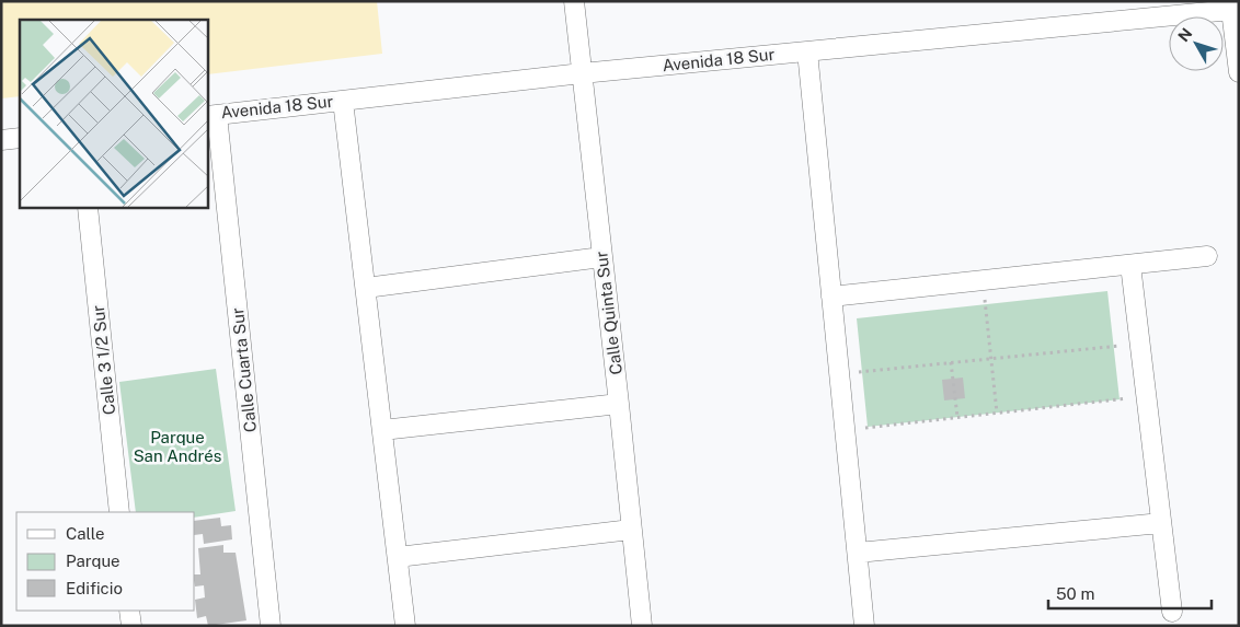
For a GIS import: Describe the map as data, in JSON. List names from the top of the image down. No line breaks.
{"streets":{"street":["Avenida 18 Sur","Calle Quinta Sur","Calle 3 1/2 Sur","Calle Cuarta Sur"]},"crossings":[["Avenida 18 Sur","Calle Quinta Sur"],["Avenida 18 Sur","Calle Cuarta Sur"]],"parks":["Parque San Andrés"],"legend":["Calle","Parque","Edificio"],"scale_bar":"50 m","north":"top left"}
